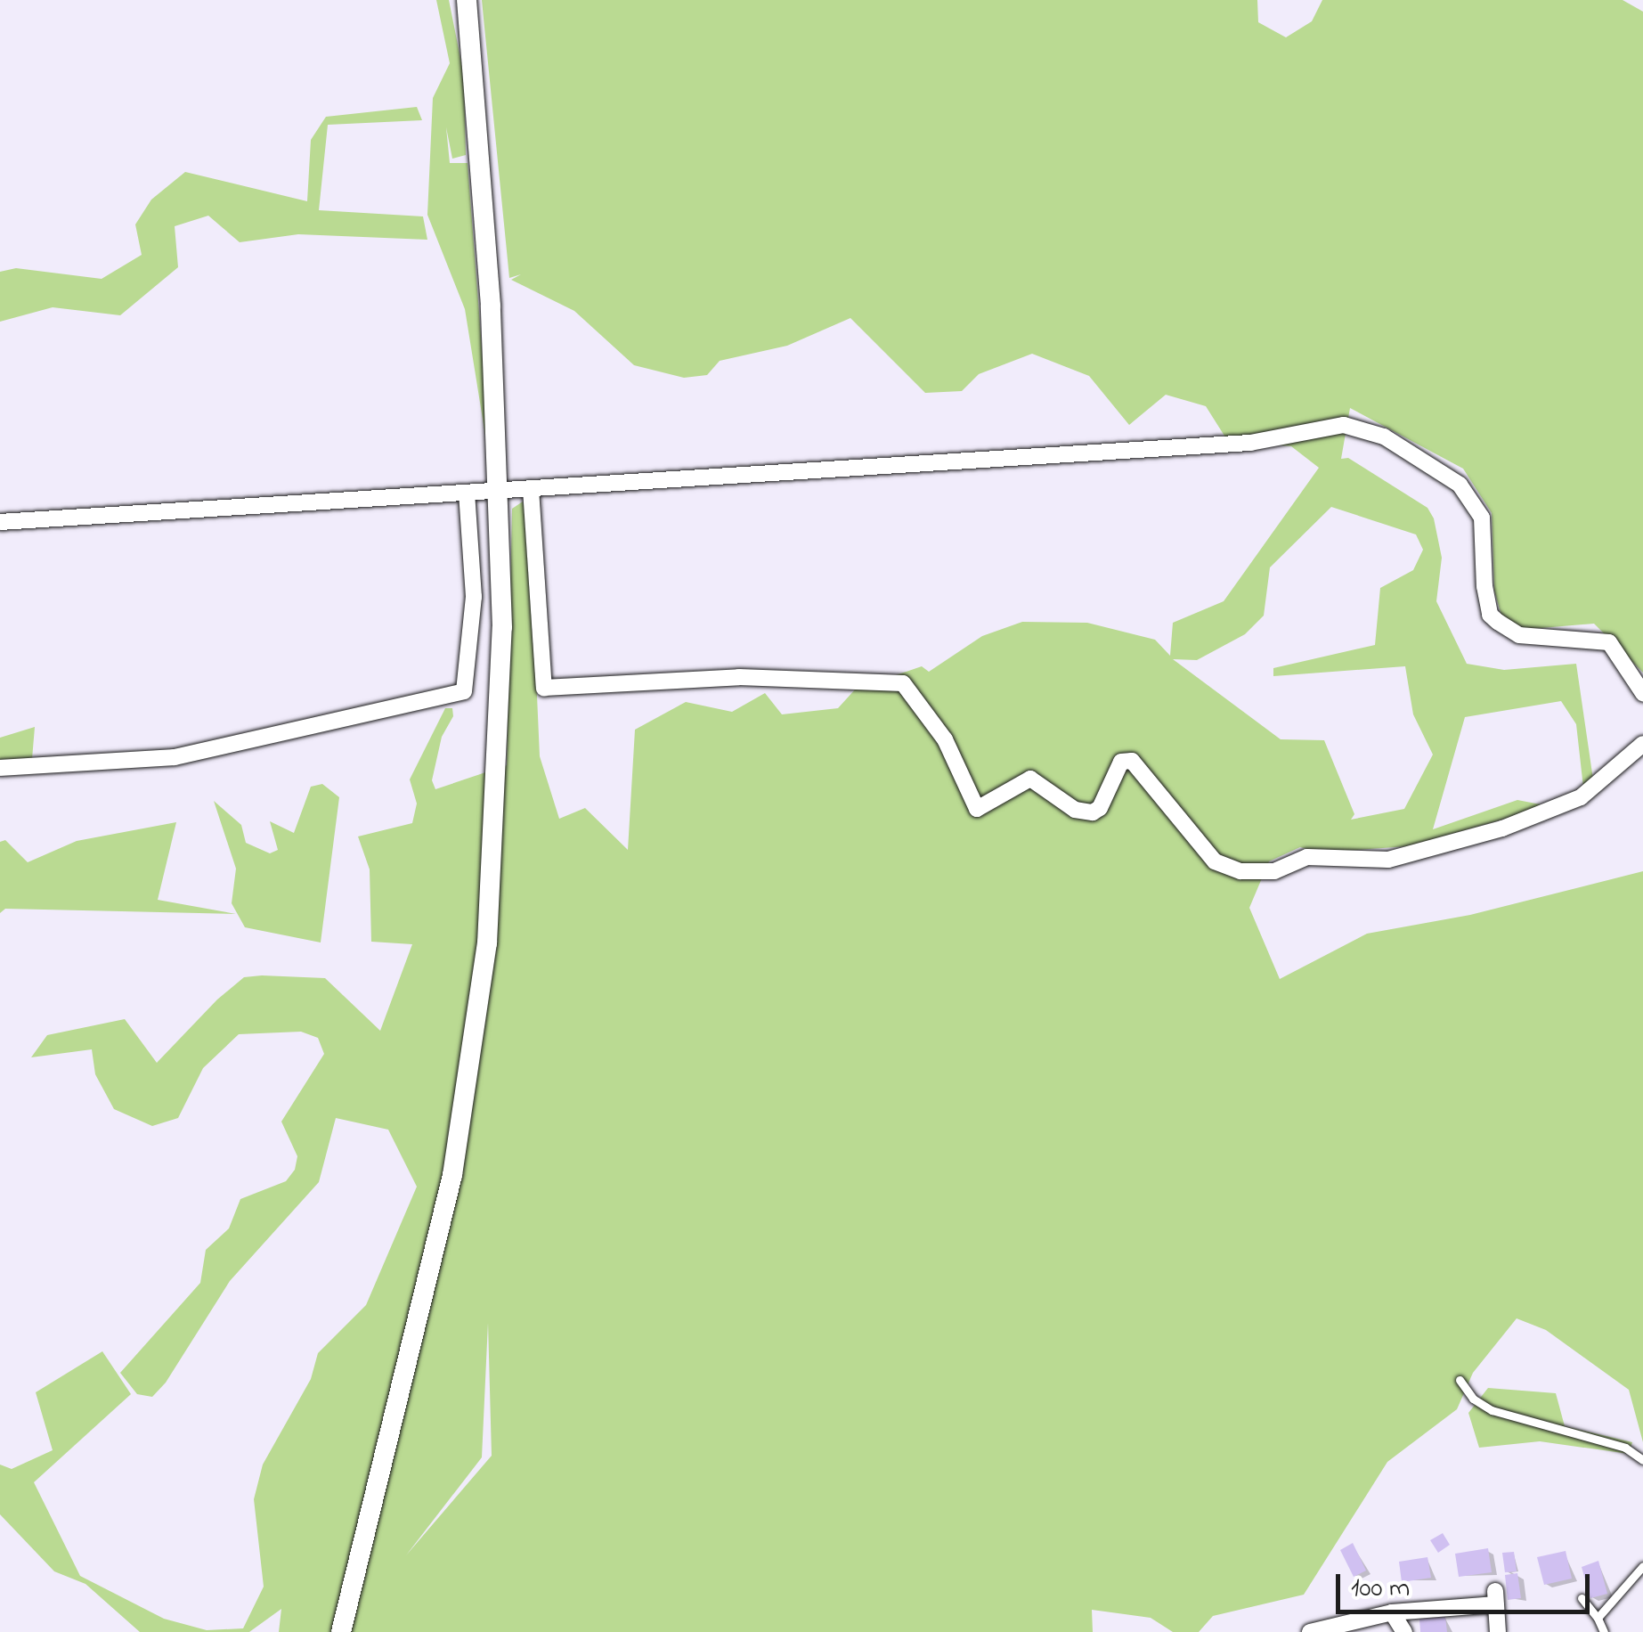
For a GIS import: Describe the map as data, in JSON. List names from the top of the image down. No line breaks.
{"scale_bar":"100 m"}
